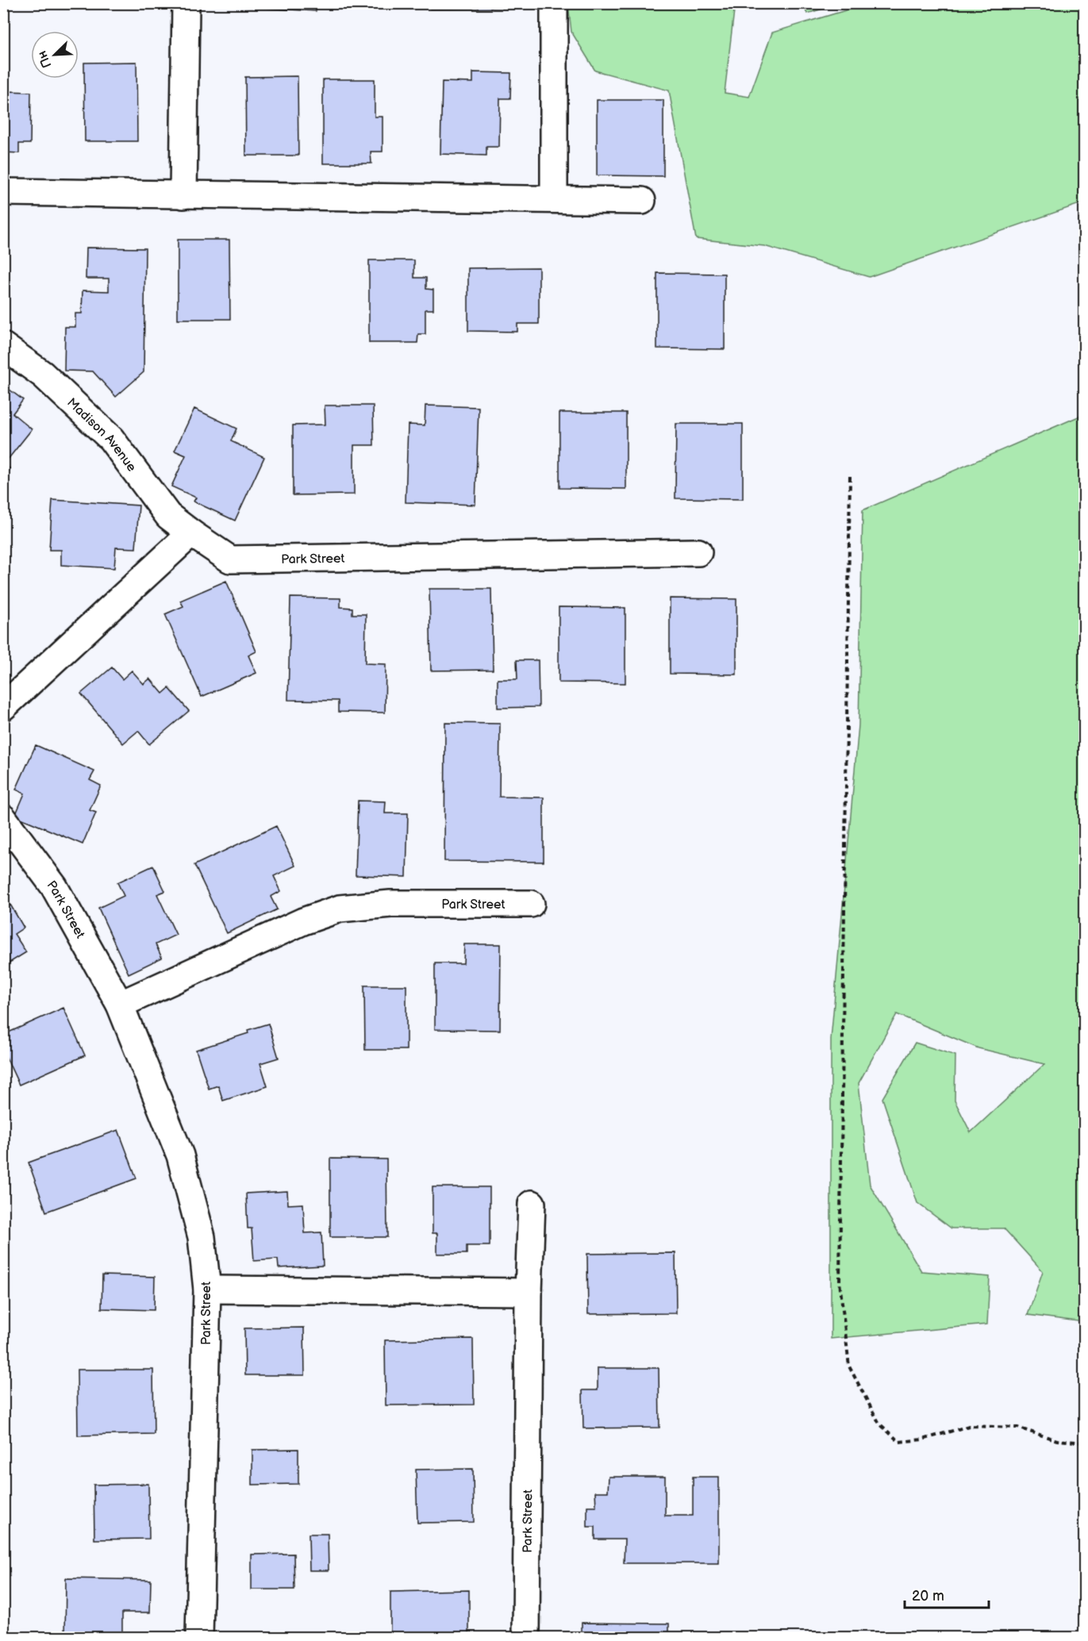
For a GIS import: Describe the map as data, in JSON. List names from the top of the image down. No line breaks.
{"streets":{"street":["Madison Avenue","Park Street"]},"crossings":[["Madison Avenue","Park Street"]],"scale_bar":"20 m","north":"bottom left"}
